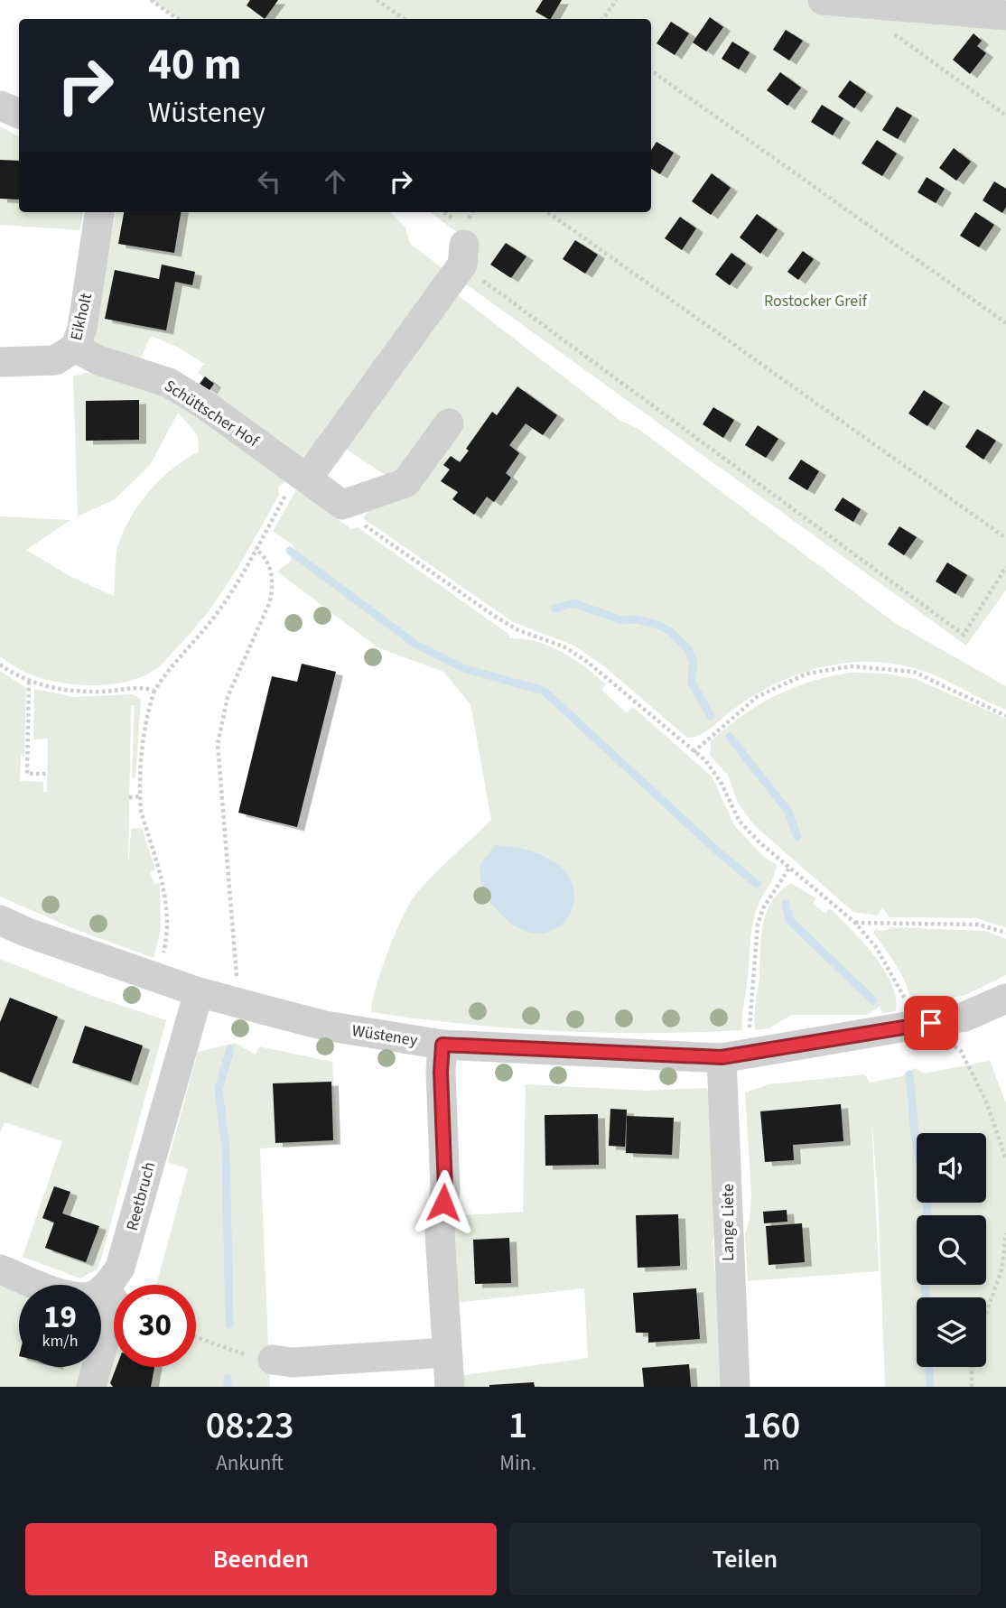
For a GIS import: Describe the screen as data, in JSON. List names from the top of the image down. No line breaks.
{"streets":{"street":["Eikholt","Schüttscher Hof","Wüsteney","Reetbruch","Lange Liete"]},"crossings":[["Eikholt","Schüttscher Hof"],["Wüsteney","Reetbruch"],["Wüsteney","Lange Liete"]],"parks":["Rostocker Greif"],"page":{"turn":["40 m","Wüsteney"],"speed":"19 km/h","limit":"30","eta":["08:23","Ankunft","1","Min.","160","m"],"buttons":["Beenden","Teilen"]}}
